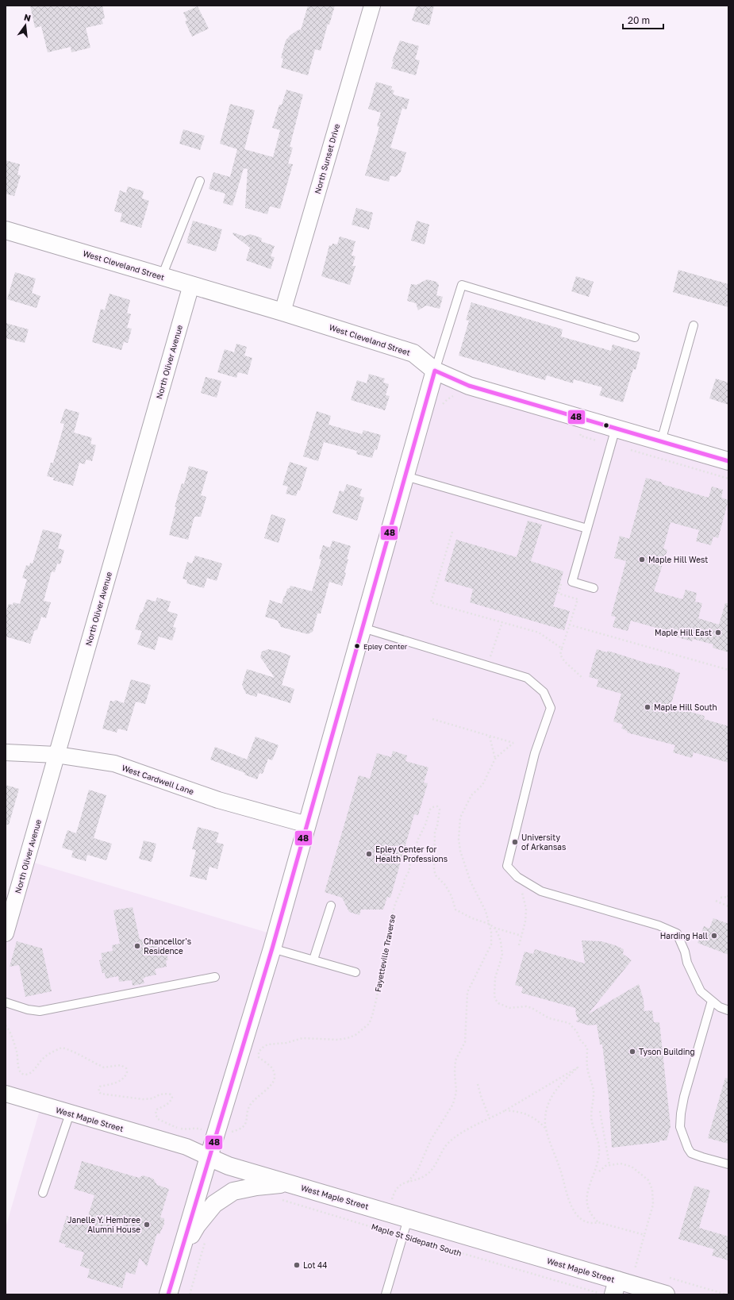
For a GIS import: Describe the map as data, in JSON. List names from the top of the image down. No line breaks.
{"streets":{"street":["North Sunset Drive","West Cleveland Street","North Oliver Avenue","West Cardwell Lane","West Maple Street"],"path":["Fayetteville Traverse","Maple St Sidepath South"]},"crossings":[["North Sunset Drive","West Cleveland Street"],["West Cleveland Street","North Oliver Avenue"],["North Oliver Avenue","West Cardwell Lane"]],"places":["Maple Hill West","Maple Hill East","Epley Center","Maple Hill South","University of Arkansas","Epley Center for Health Professions","Harding Hall","Chancellor's Residence","Tyson Building","Janelle Y. Hembree Alumni House","Lot 44"],"lines":["transit line 48"],"scale_bar":"20 m","north":"top"}
